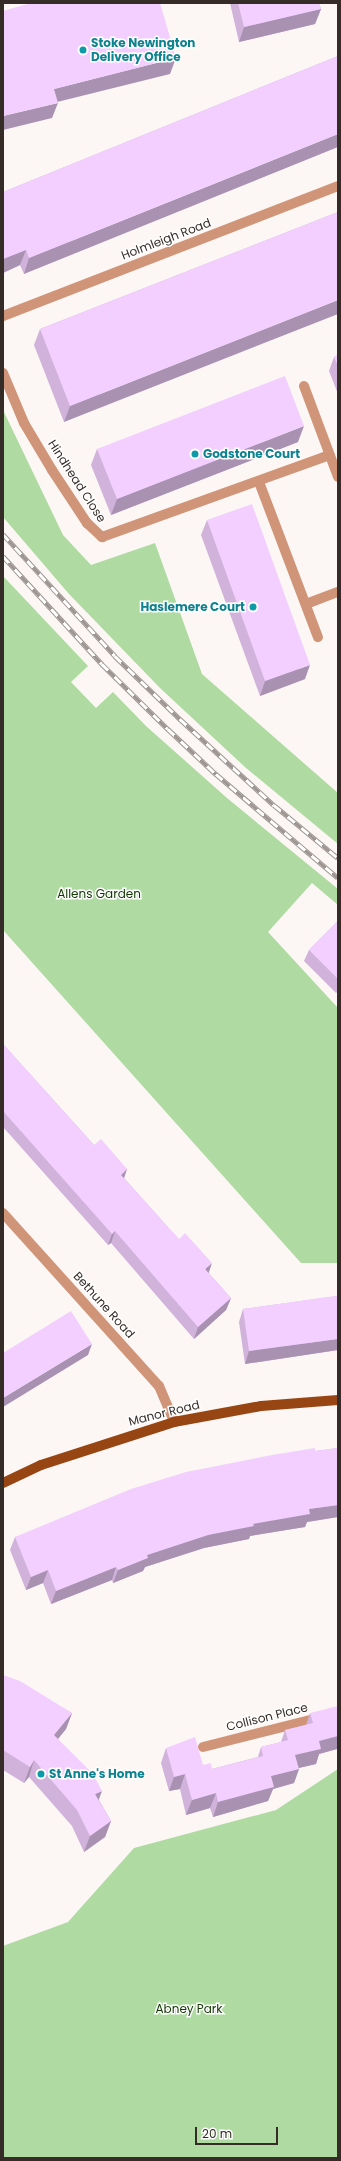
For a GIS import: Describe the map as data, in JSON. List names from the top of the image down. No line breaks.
{"streets":{"main road":["Manor Road"],"street":["Holmleigh Road","Hindhead Close","Bethune Road","Collison Place"]},"crossings":[["Bethune Road","Manor Road"]],"parks":["Allens Garden","Abney Park"],"places":["Stoke Newington Delivery Office","Godstone Court","Haslemere Court","St Anne's Home"],"scale_bar":"20 m"}
